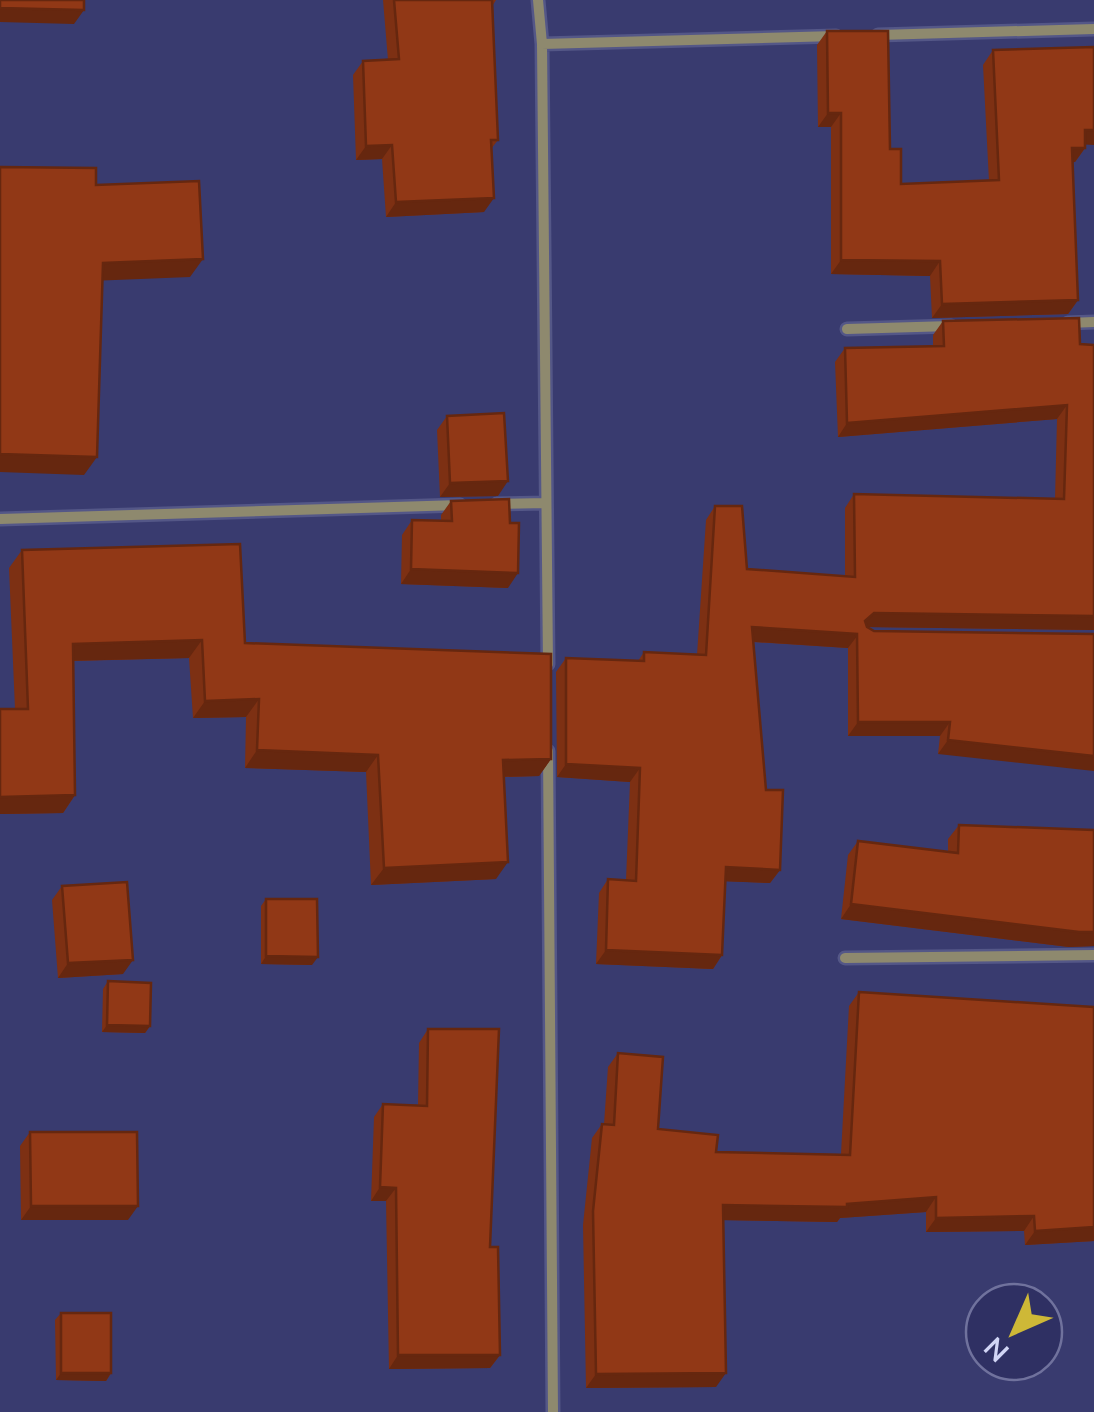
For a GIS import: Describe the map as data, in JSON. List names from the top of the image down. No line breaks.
{"north":"bottom left"}
